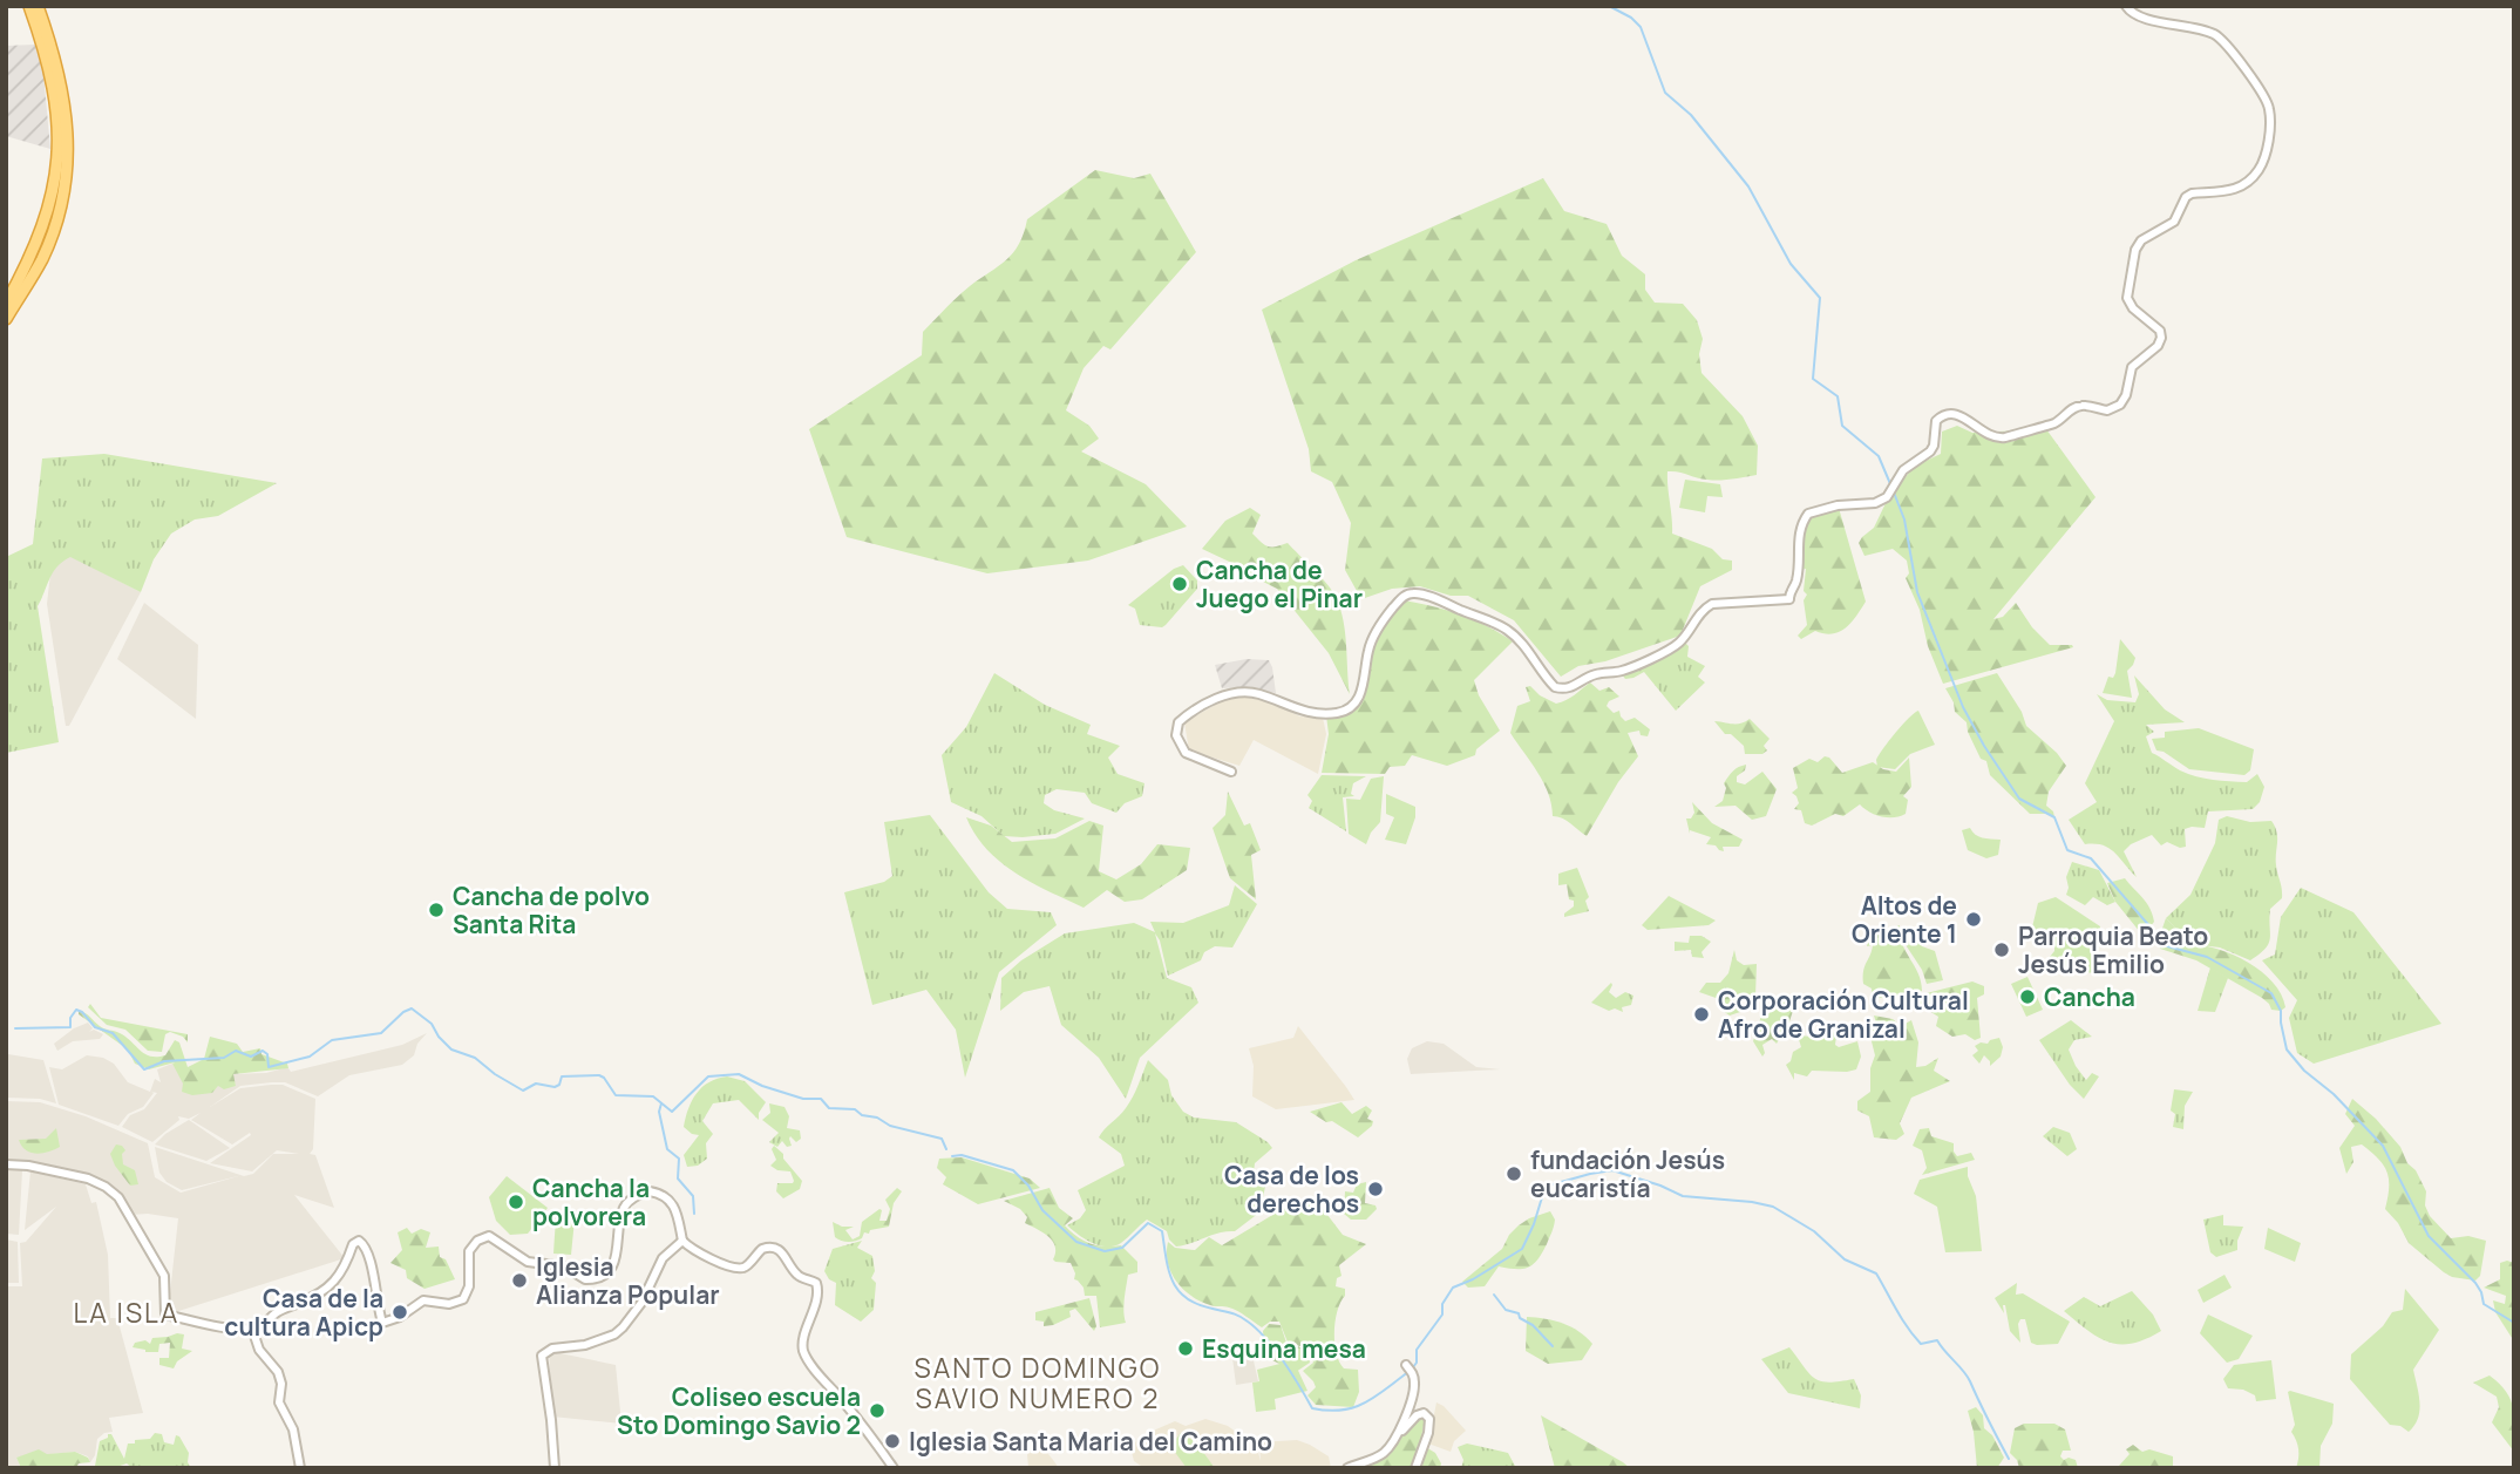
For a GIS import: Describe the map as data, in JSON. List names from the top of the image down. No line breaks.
{"districts":["LA ISLA","SANTO DOMINGO SAVIO NUMERO 2"],"places":["Cancha de Juego el Pinar","Cancha de polvo Santa Rita","Altos de Oriente 1","Parroquia Beato Jesús Emilio","Cancha","Corporación Cultural Afro de Granizal","fundación Jesús eucaristía","Casa de los derechos","Cancha la polvorera","Iglesia Alianza Popular","Casa de la cultura Apicp","Esquina mesa","Coliseo escuela Sto Domingo Savio 2","Iglesia Santa Maria del Camino"]}
